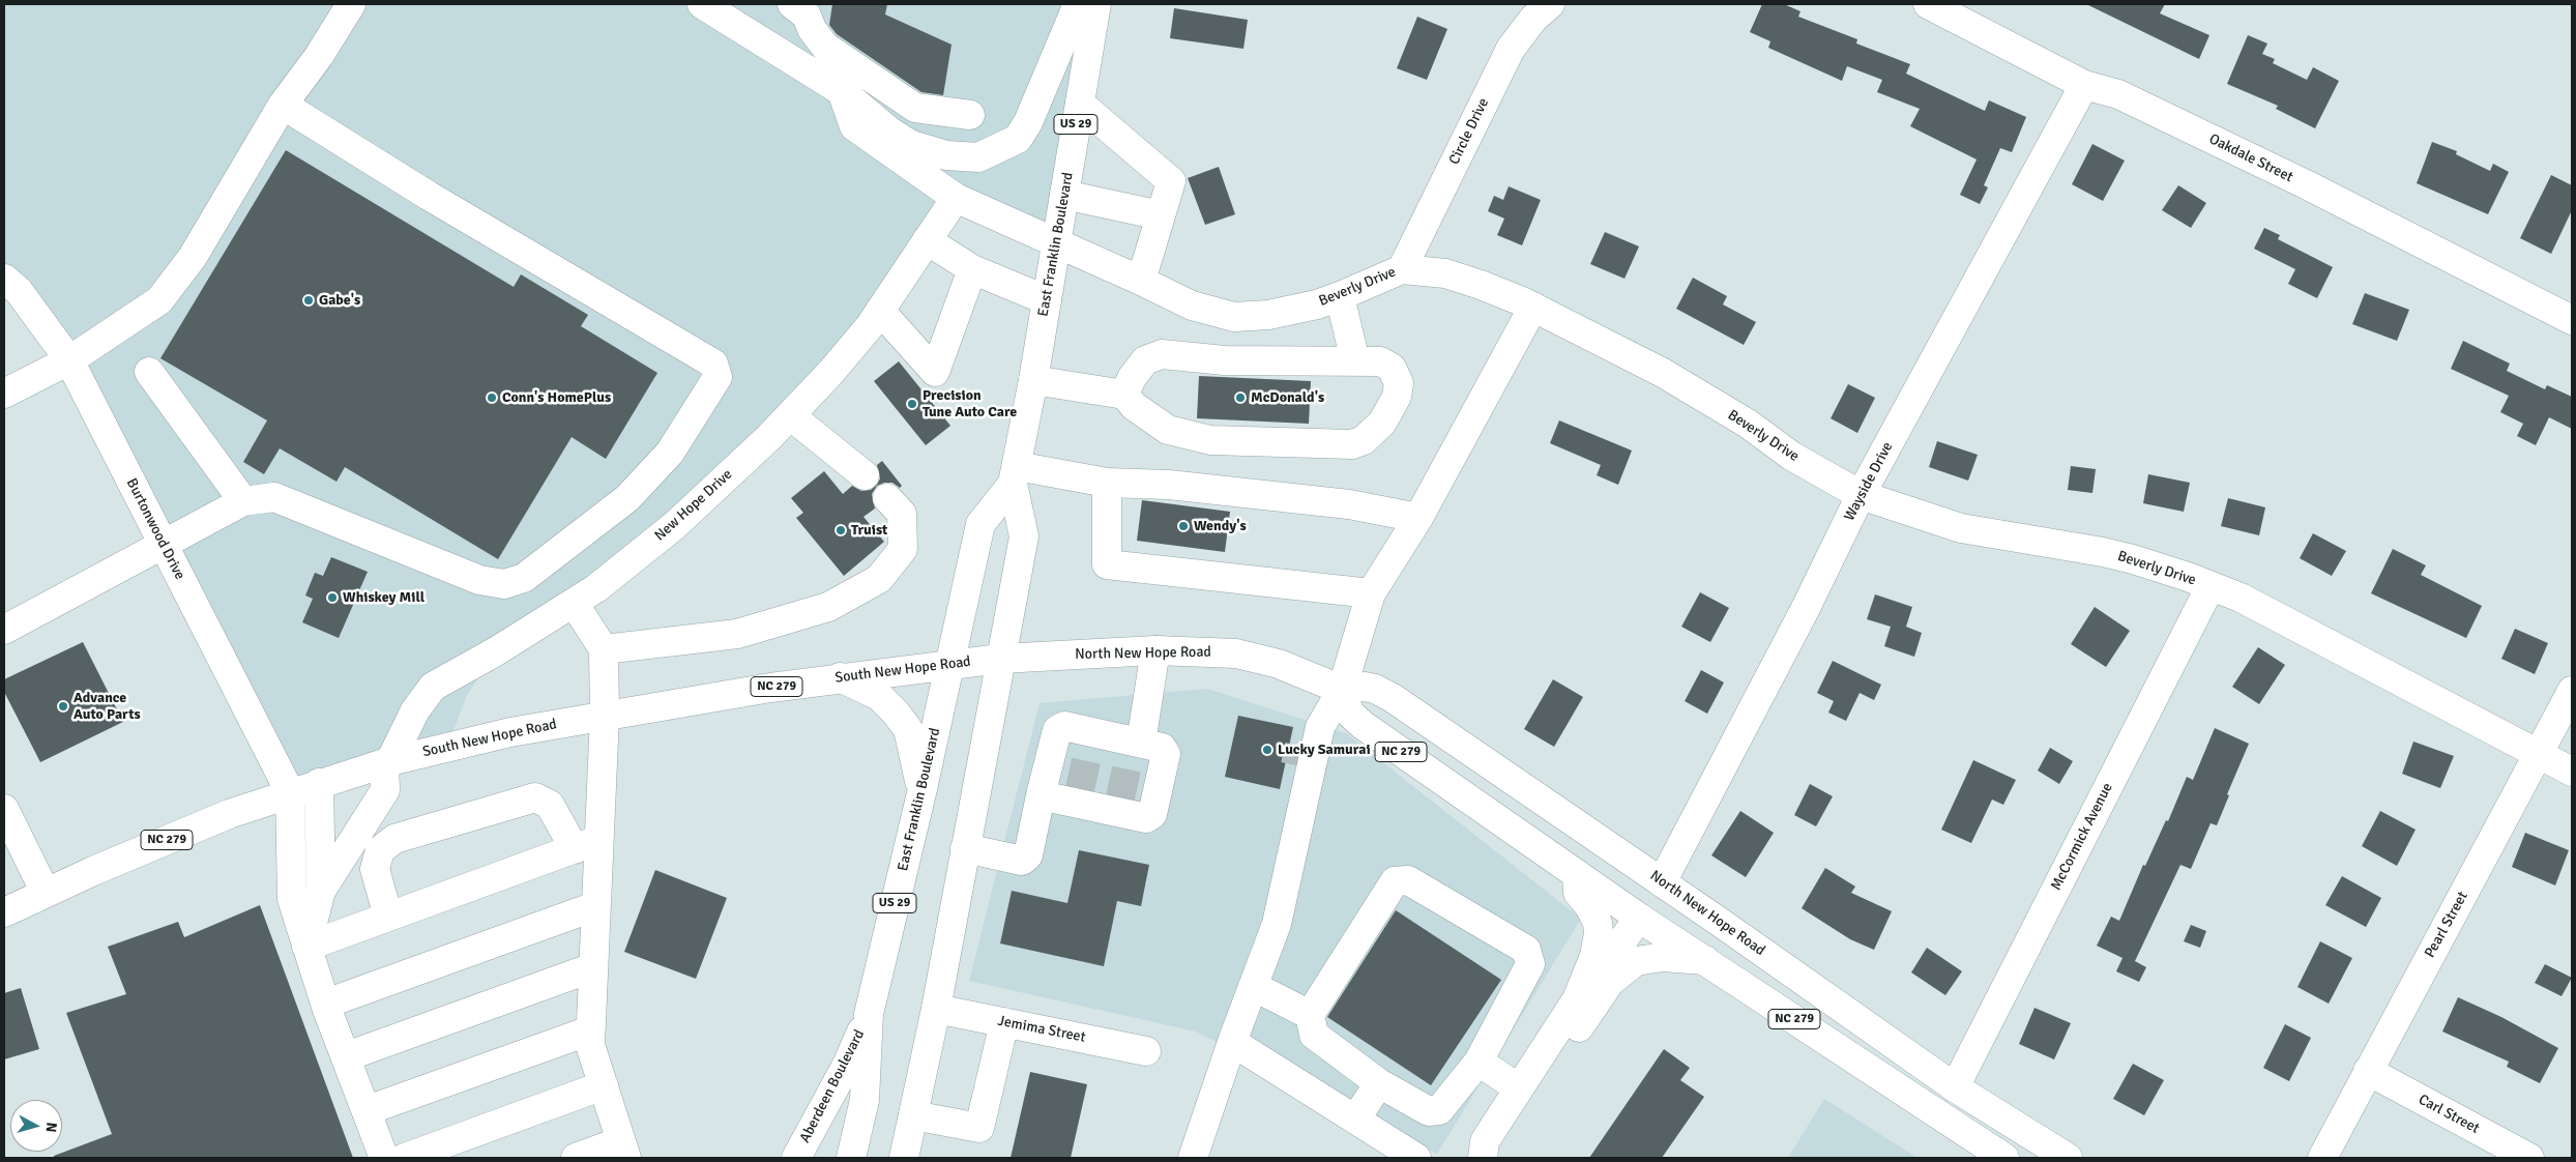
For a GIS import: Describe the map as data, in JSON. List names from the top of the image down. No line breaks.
{"streets":{"street":["US 29","Circle Drive","Oakdale Street","East Franklin Boulevard","Beverly Drive","Wayside Drive","New Hope Drive","Burtonwood Drive","North New Hope Road","South New Hope Road","NC 279","McCormick Avenue","Pearl Street","Jemima Street","Aberdeen Boulevard","Carl Street"]},"crossings":[["Circle Drive","Beverly Drive"],["Oakdale Street","Wayside Drive"],["East Franklin Boulevard","Beverly Drive"],["East Franklin Boulevard","North New Hope Road"],["East Franklin Boulevard","South New Hope Road"],["East Franklin Boulevard","Jemima Street"],["East Franklin Boulevard","Aberdeen Boulevard"],["Beverly Drive","Wayside Drive"],["Beverly Drive","New Hope Drive"],["Beverly Drive","McCormick Avenue"],["Beverly Drive","Pearl Street"],["Wayside Drive","North New Hope Road"],["New Hope Drive","South New Hope Road"],["Burtonwood Drive","South New Hope Road"],["North New Hope Road","South New Hope Road"],["North New Hope Road","NC 279"],["North New Hope Road","McCormick Avenue"],["Pearl Street","Carl Street"]],"places":["Gabe's","Conn's HomePlus","McDonald's","Precision Tune Auto Care","Wendy's","Truist","Whiskey Mill","Advance Auto Parts","Lucky Samurai"],"north":"right"}
